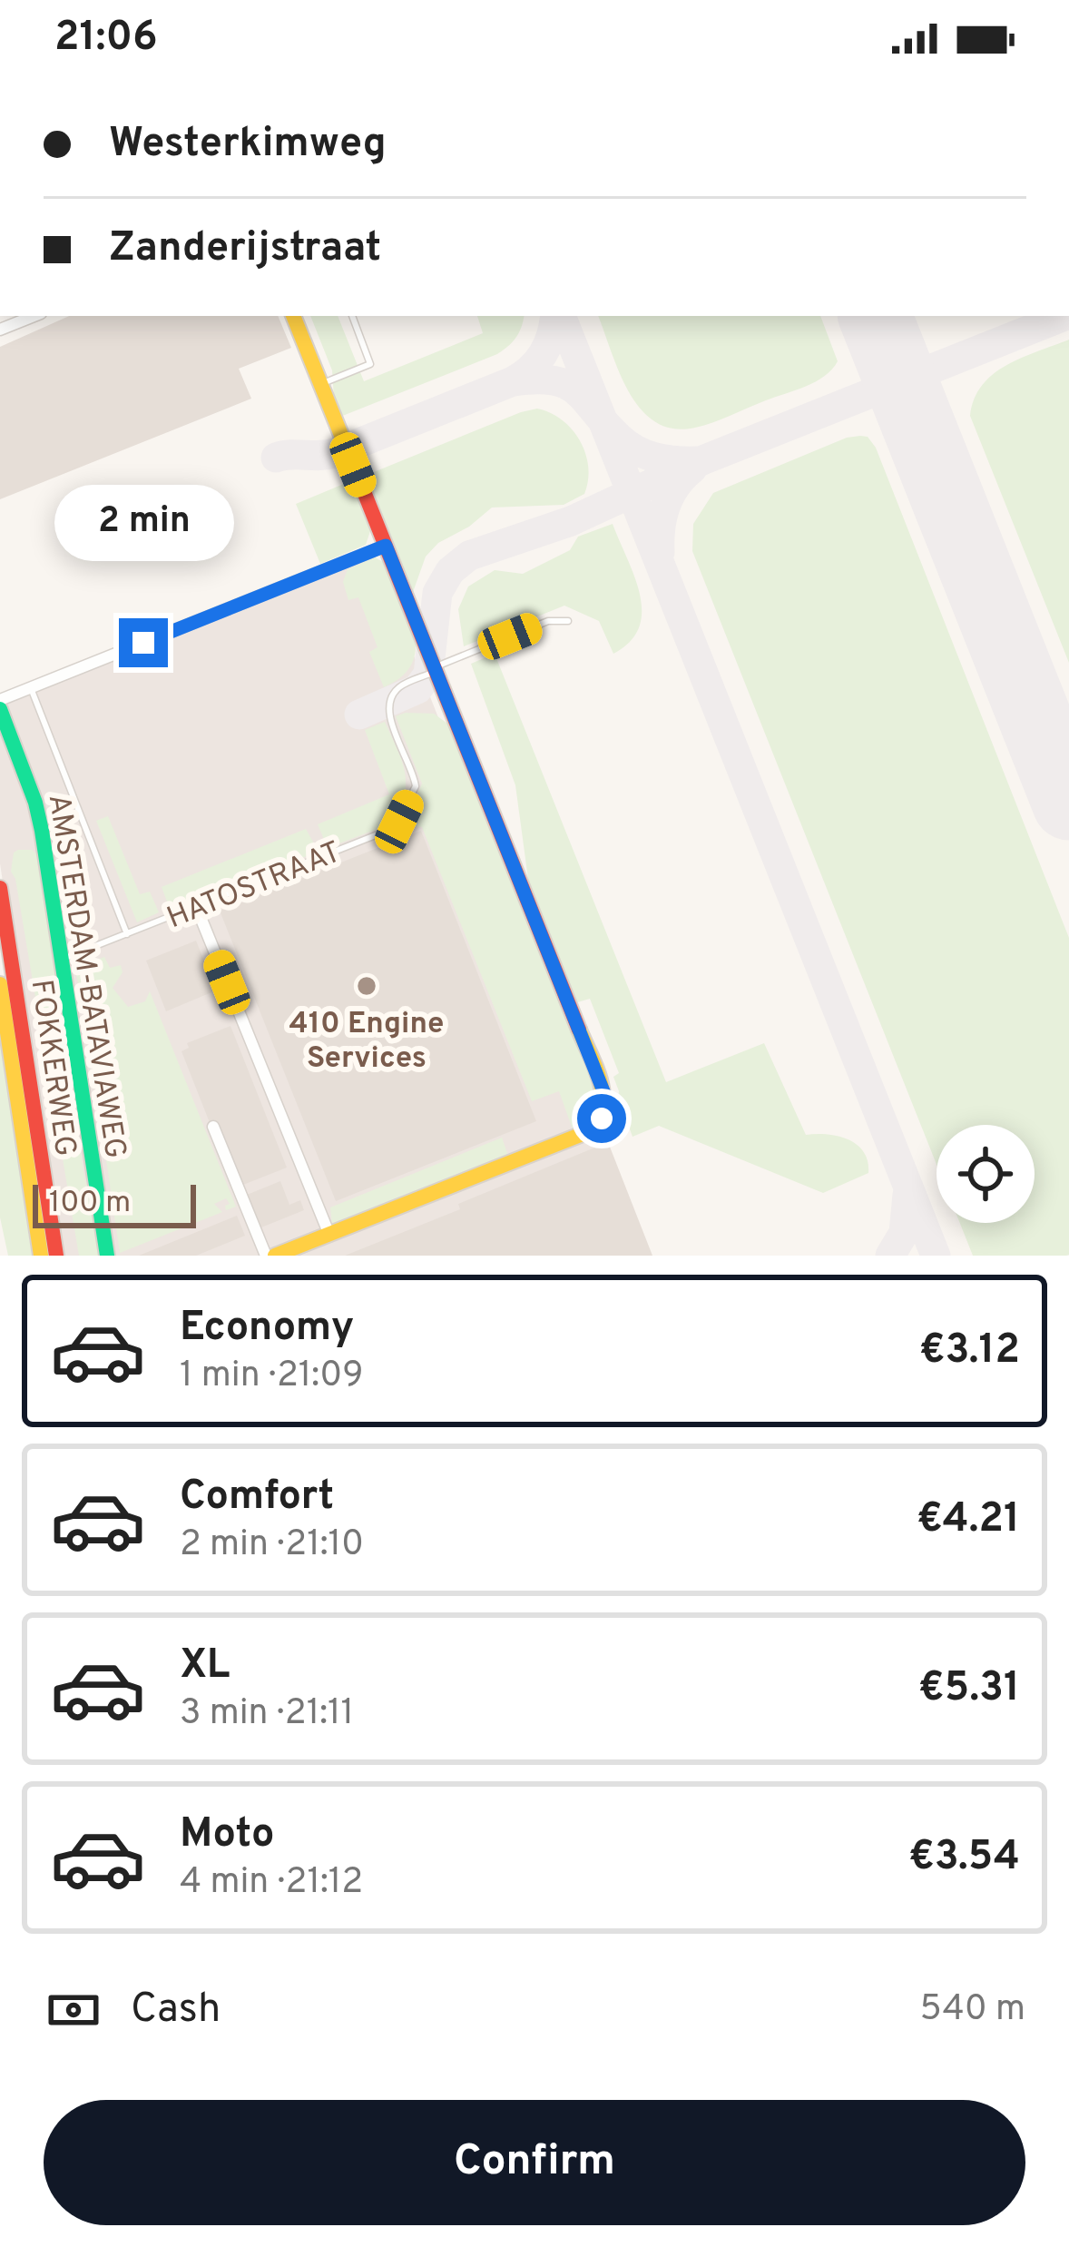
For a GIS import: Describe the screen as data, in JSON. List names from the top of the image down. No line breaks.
{"streets":{"street":["AMSTERDAM-BATAVIAWEG","FOKKERWEG"],"lane":["HATOSTRAAT"]},"crossings":[["HATOSTRAAT","AMSTERDAM-BATAVIAWEG"]],"places":["410 Engine Services"],"scale_bar":"100 m","page":{"status":"21:06","banner":["Westerkimweg","Zanderijstraat"],"bubble":"2 min","scale":"100 m","list":[{"name":"Economy","note":"1 min · 21:09","value":"€3.12"},{"name":"Comfort","note":"2 min · 21:10","value":"€4.21"},{"name":"XL","note":"3 min · 21:11","value":"€5.31"},{"name":"Moto","note":"4 min · 21:12","value":"€3.54"}],"pay":["Cash","540 m"],"buttons":"Confirm"}}
